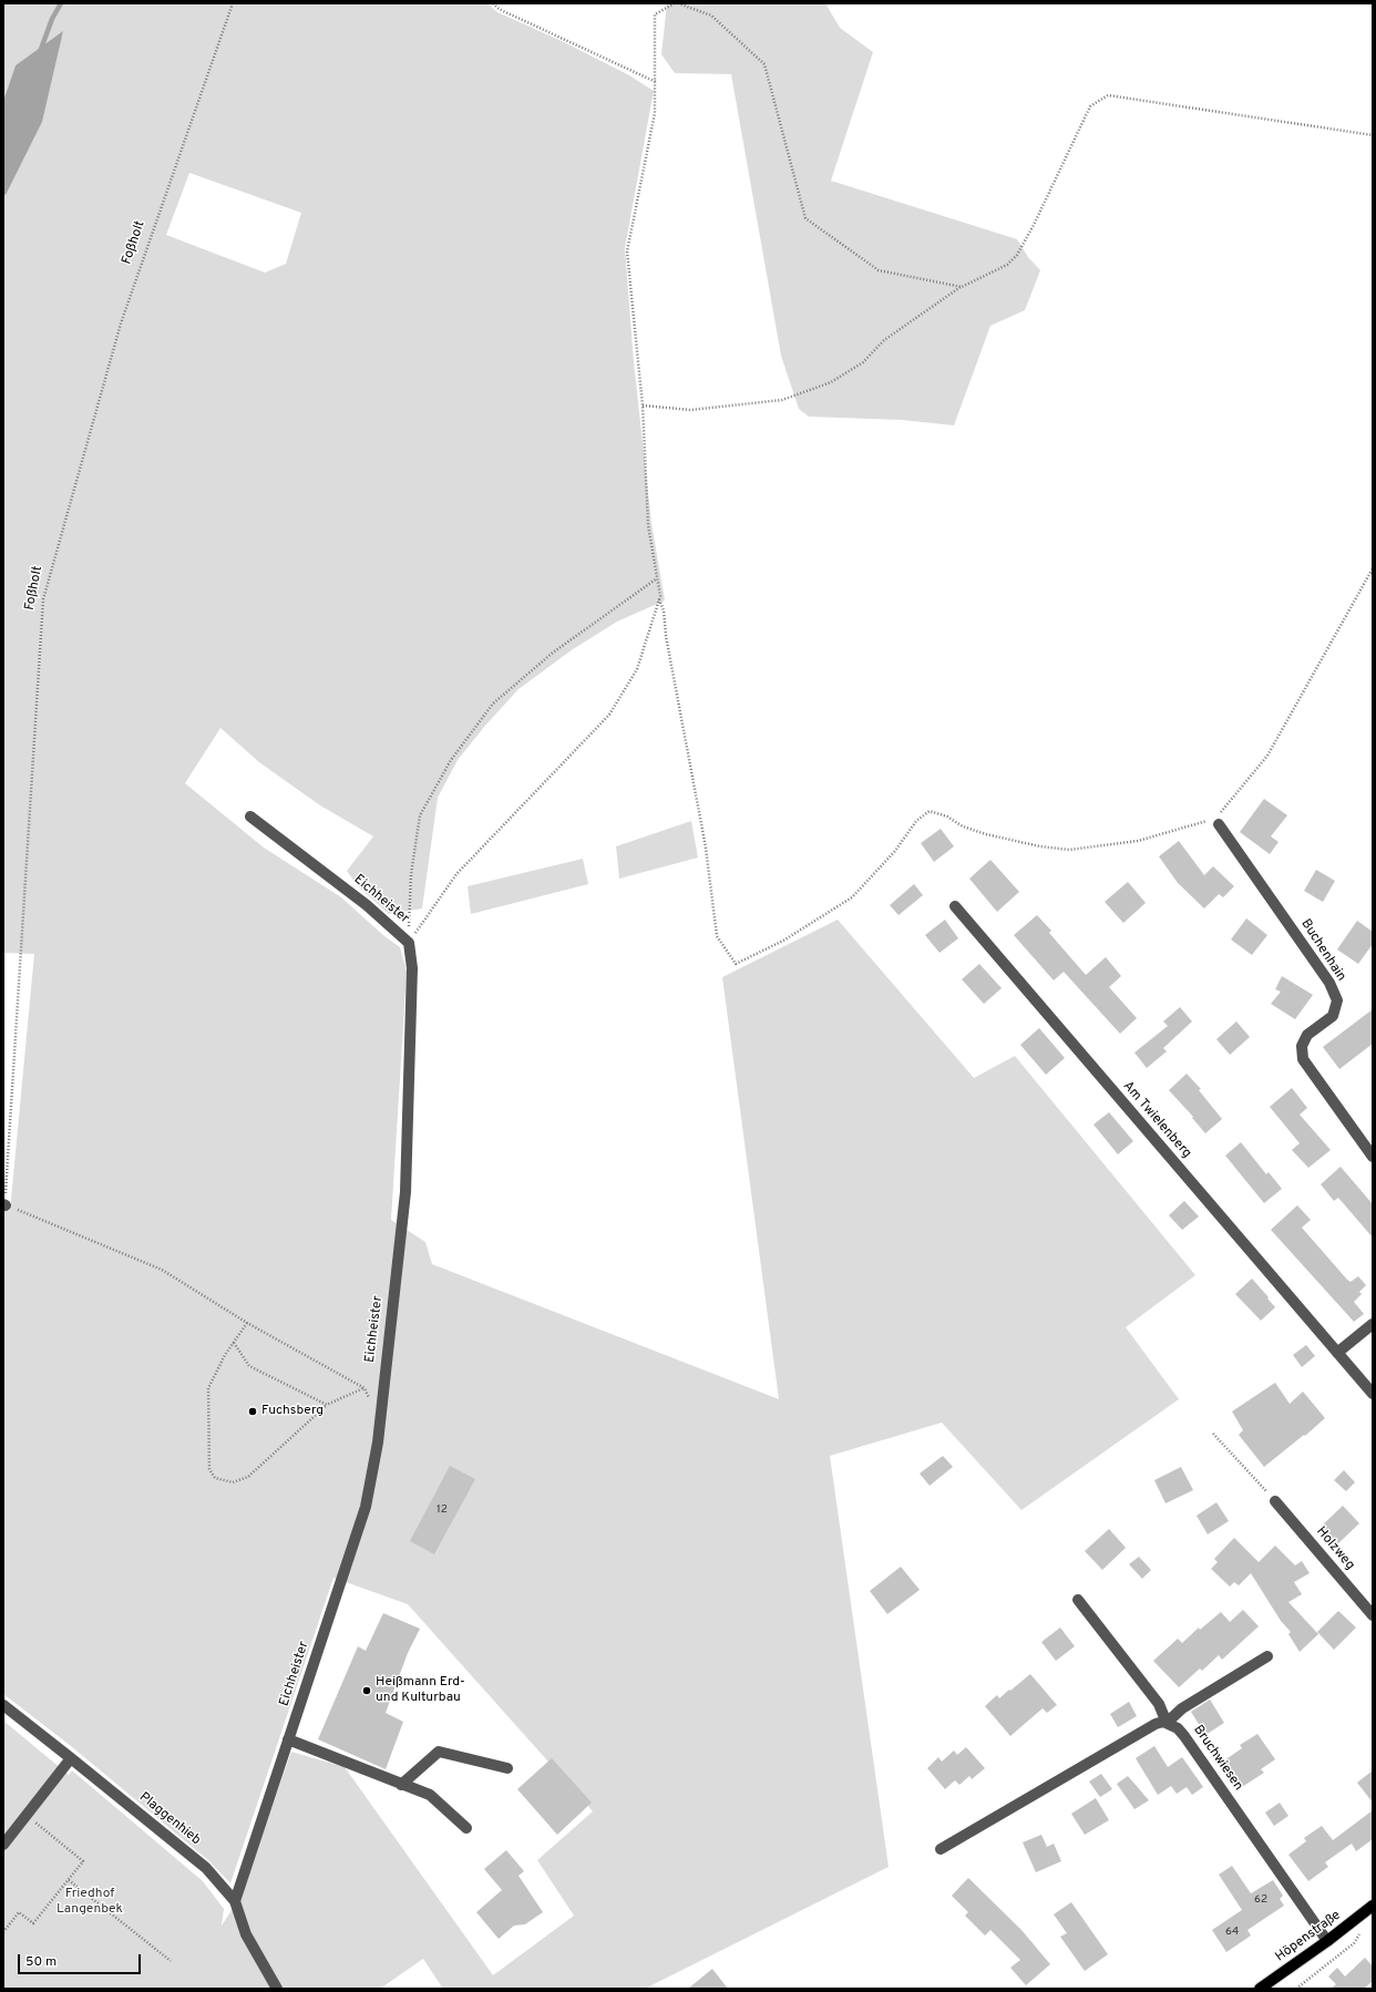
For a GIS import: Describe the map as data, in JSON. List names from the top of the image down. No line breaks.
{"streets":{"main road":["Höpenstraße"],"street":["Eichheister","Buchenhain","Am Twielenberg","Holzweg","Bruchwiesen","Plaggenhieb"],"path":["Foßholt"]},"crossings":[["Eichheister","Plaggenhieb"],["Bruchwiesen","Höpenstraße"]],"parks":["Friedhof Langenbek"],"places":["Fuchsberg","Heißmann Erd- und Kulturbau"],"house_numbers":["12","62","64"],"scale_bar":"50 m"}
